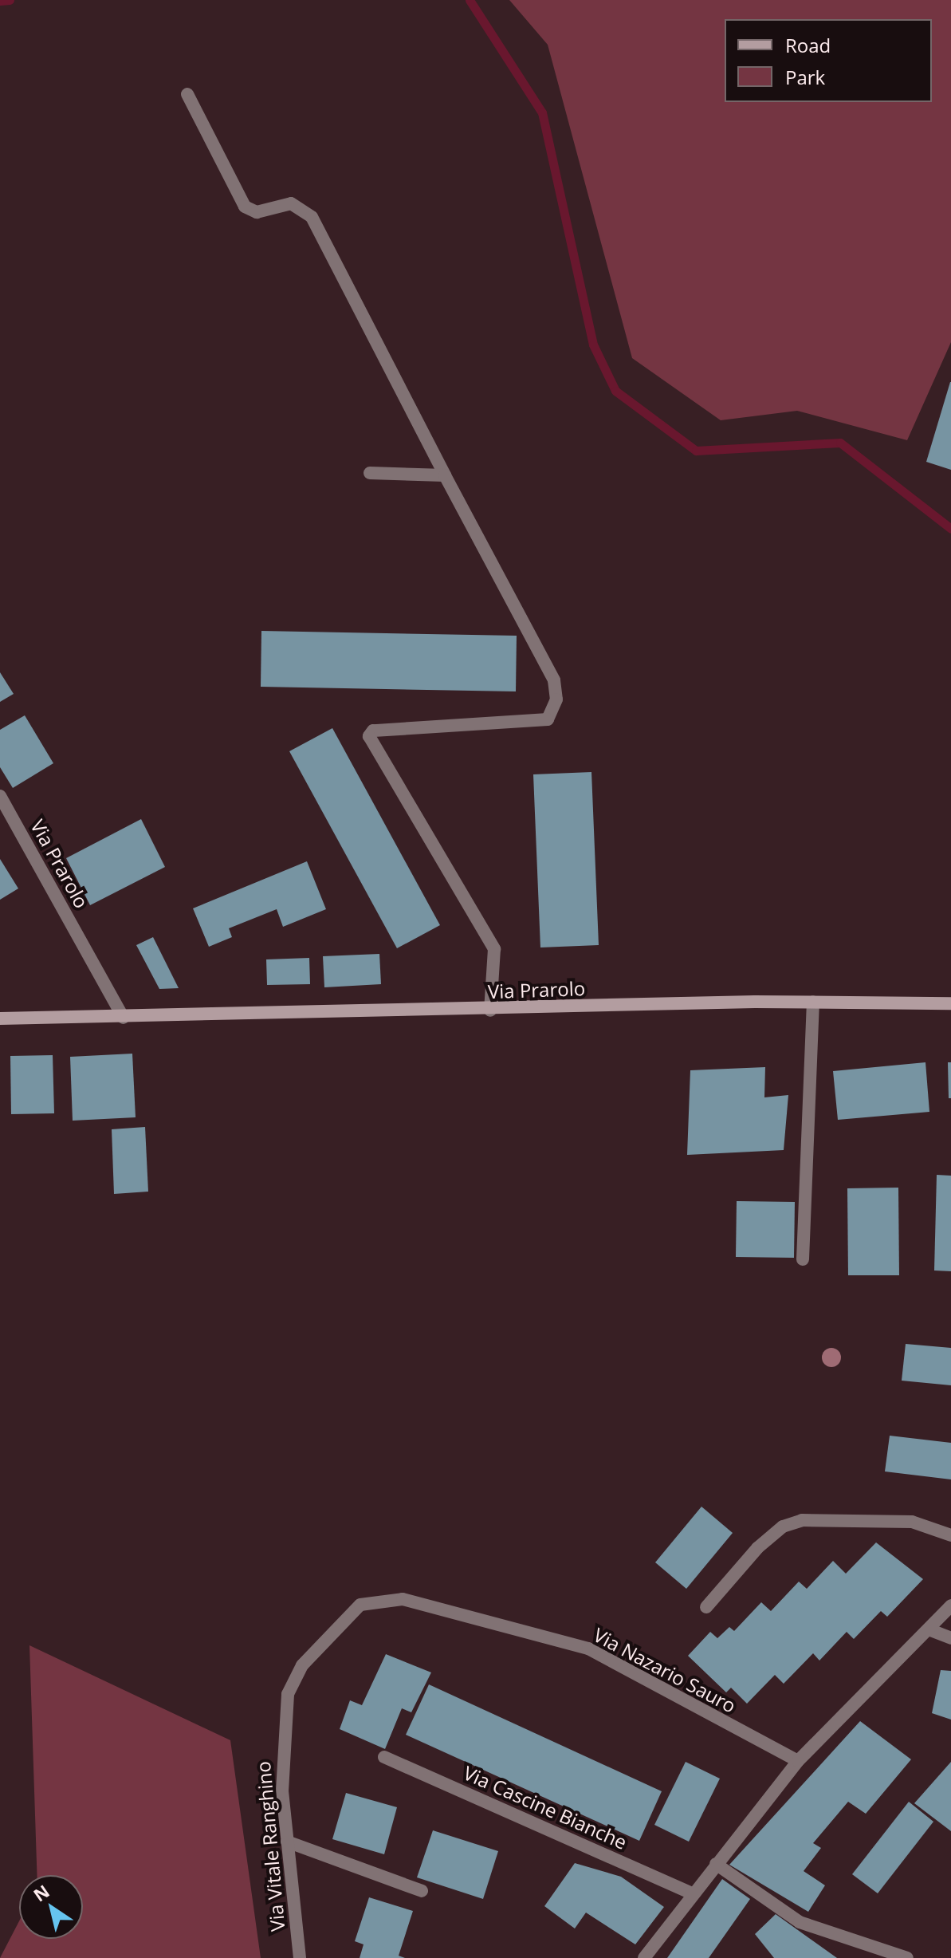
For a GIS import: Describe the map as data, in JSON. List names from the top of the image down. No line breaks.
{"streets":{"street":["Via Prarolo","Via Nazario Sauro","Via Cascine Bianche","Via Vitale Ranghino"]},"crossings":[["Via Nazario Sauro","Via Vitale Ranghino"]],"legend":["Road","Park"],"north":"top left"}
